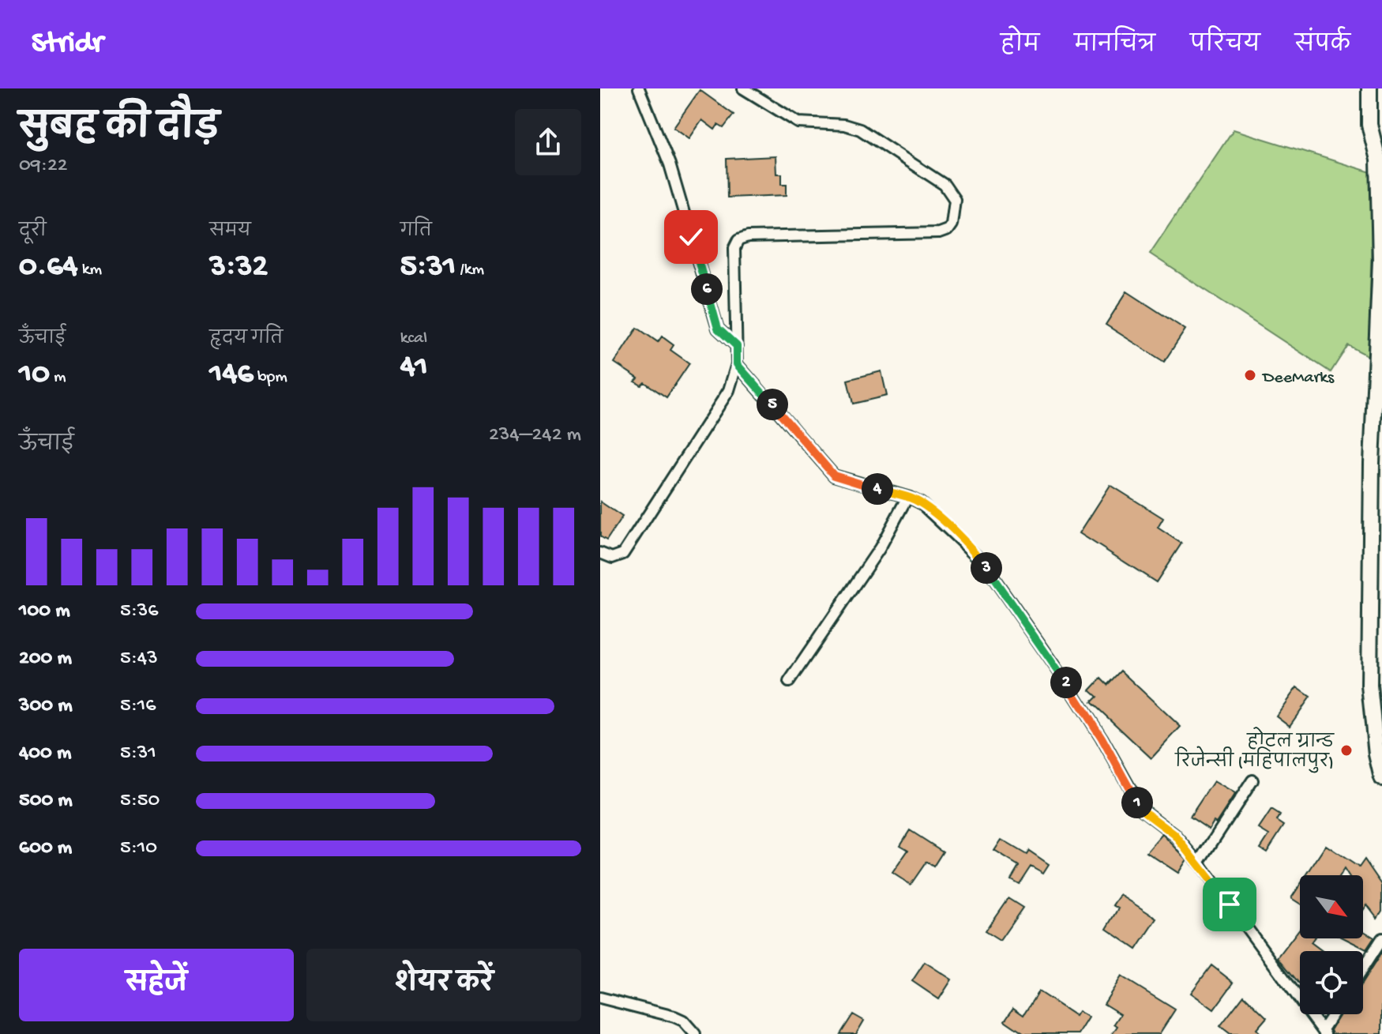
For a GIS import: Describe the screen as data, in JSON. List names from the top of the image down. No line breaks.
{"places":["DeeMarks","होटल ग्रान्ड रिजेन्सी (महिपालपुर)"],"north":"bottom right","page":{"header":"Stridr","nav":["होम","मानचित्र","परिचय","संपर्क"],"heading":["सुबह की दौड़","09:22"],"stats":[["दूरी","0.64 km"],["समय","3:32"],["गति","5:31 /km"],["ऊँचाई","10 m"],["हृदय गति","146 bpm"],["kcal","41"]],"pins":["6","5","4","3","2","1"],"chart":["ऊँचाई","234–242 m"],"list":[{"name":"100 m","note":"5:36"},{"name":"200 m","note":"5:43"},{"name":"300 m","note":"5:16"},{"name":"400 m","note":"5:31"},{"name":"500 m","note":"5:50"},{"name":"600 m","note":"5:10"}],"buttons":["सहेजें","शेयर करें"]}}
